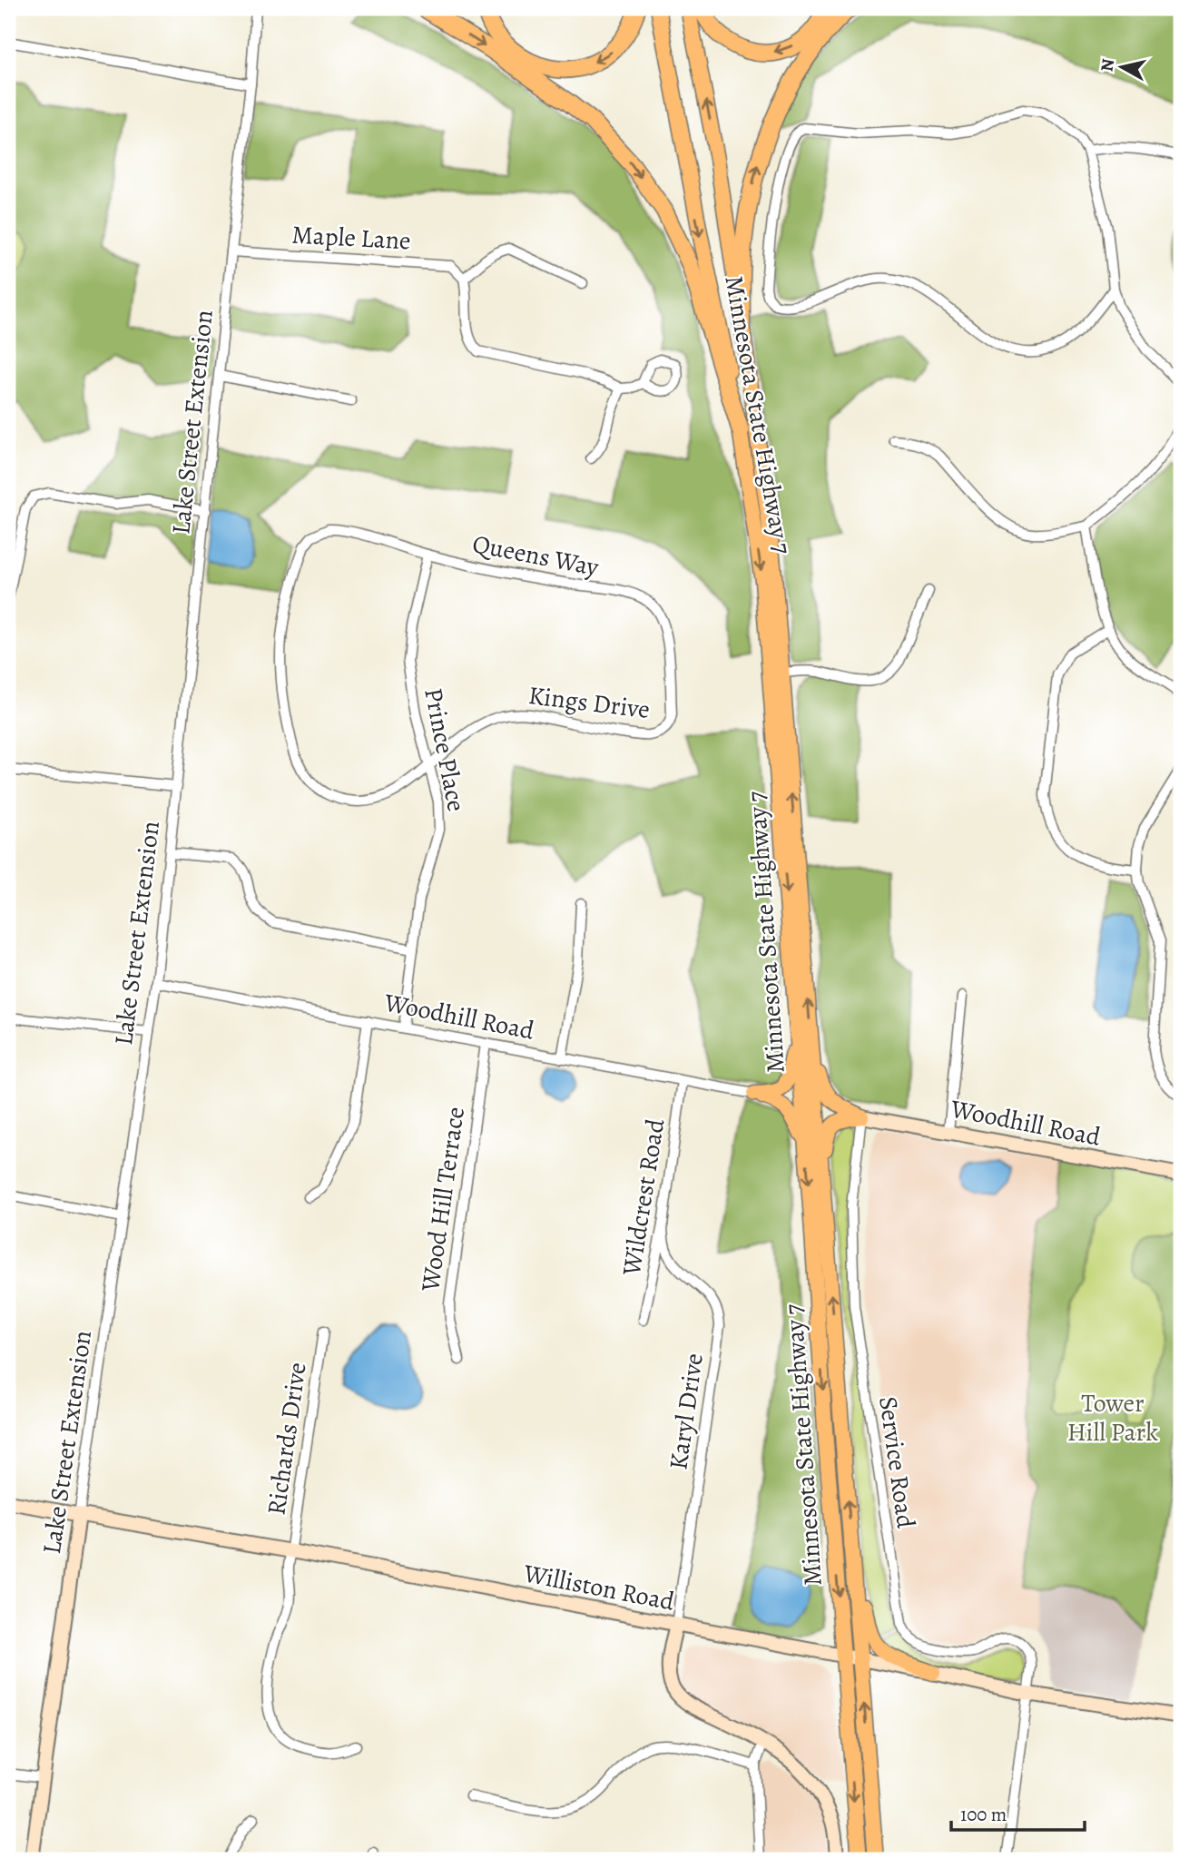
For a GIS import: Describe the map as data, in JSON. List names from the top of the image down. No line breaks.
{"streets":{"main road":["Minnesota State Highway 7","Lake Street Extension","Woodhill Road","Williston Road"],"street":["Maple Lane","Queens Way","Kings Drive","Prince Place","Wildcrest Road","Wood Hill Terrace","Karyl Drive","Richards Drive","Service Road"]},"crossings":[["Maple Lane","Lake Street Extension"],["Minnesota State Highway 7","Williston Road"],["Lake Street Extension","Woodhill Road"],["Lake Street Extension","Williston Road"],["Queens Way","Kings Drive"],["Queens Way","Prince Place"],["Kings Drive","Prince Place"],["Prince Place","Woodhill Road"],["Woodhill Road","Wildcrest Road"],["Woodhill Road","Wood Hill Terrace"],["Woodhill Road","Service Road"],["Wildcrest Road","Karyl Drive"],["Karyl Drive","Williston Road"],["Richards Drive","Williston Road"],["Service Road","Williston Road"]],"parks":["Tower Hill Park"],"scale_bar":"100 m","north":"left"}
